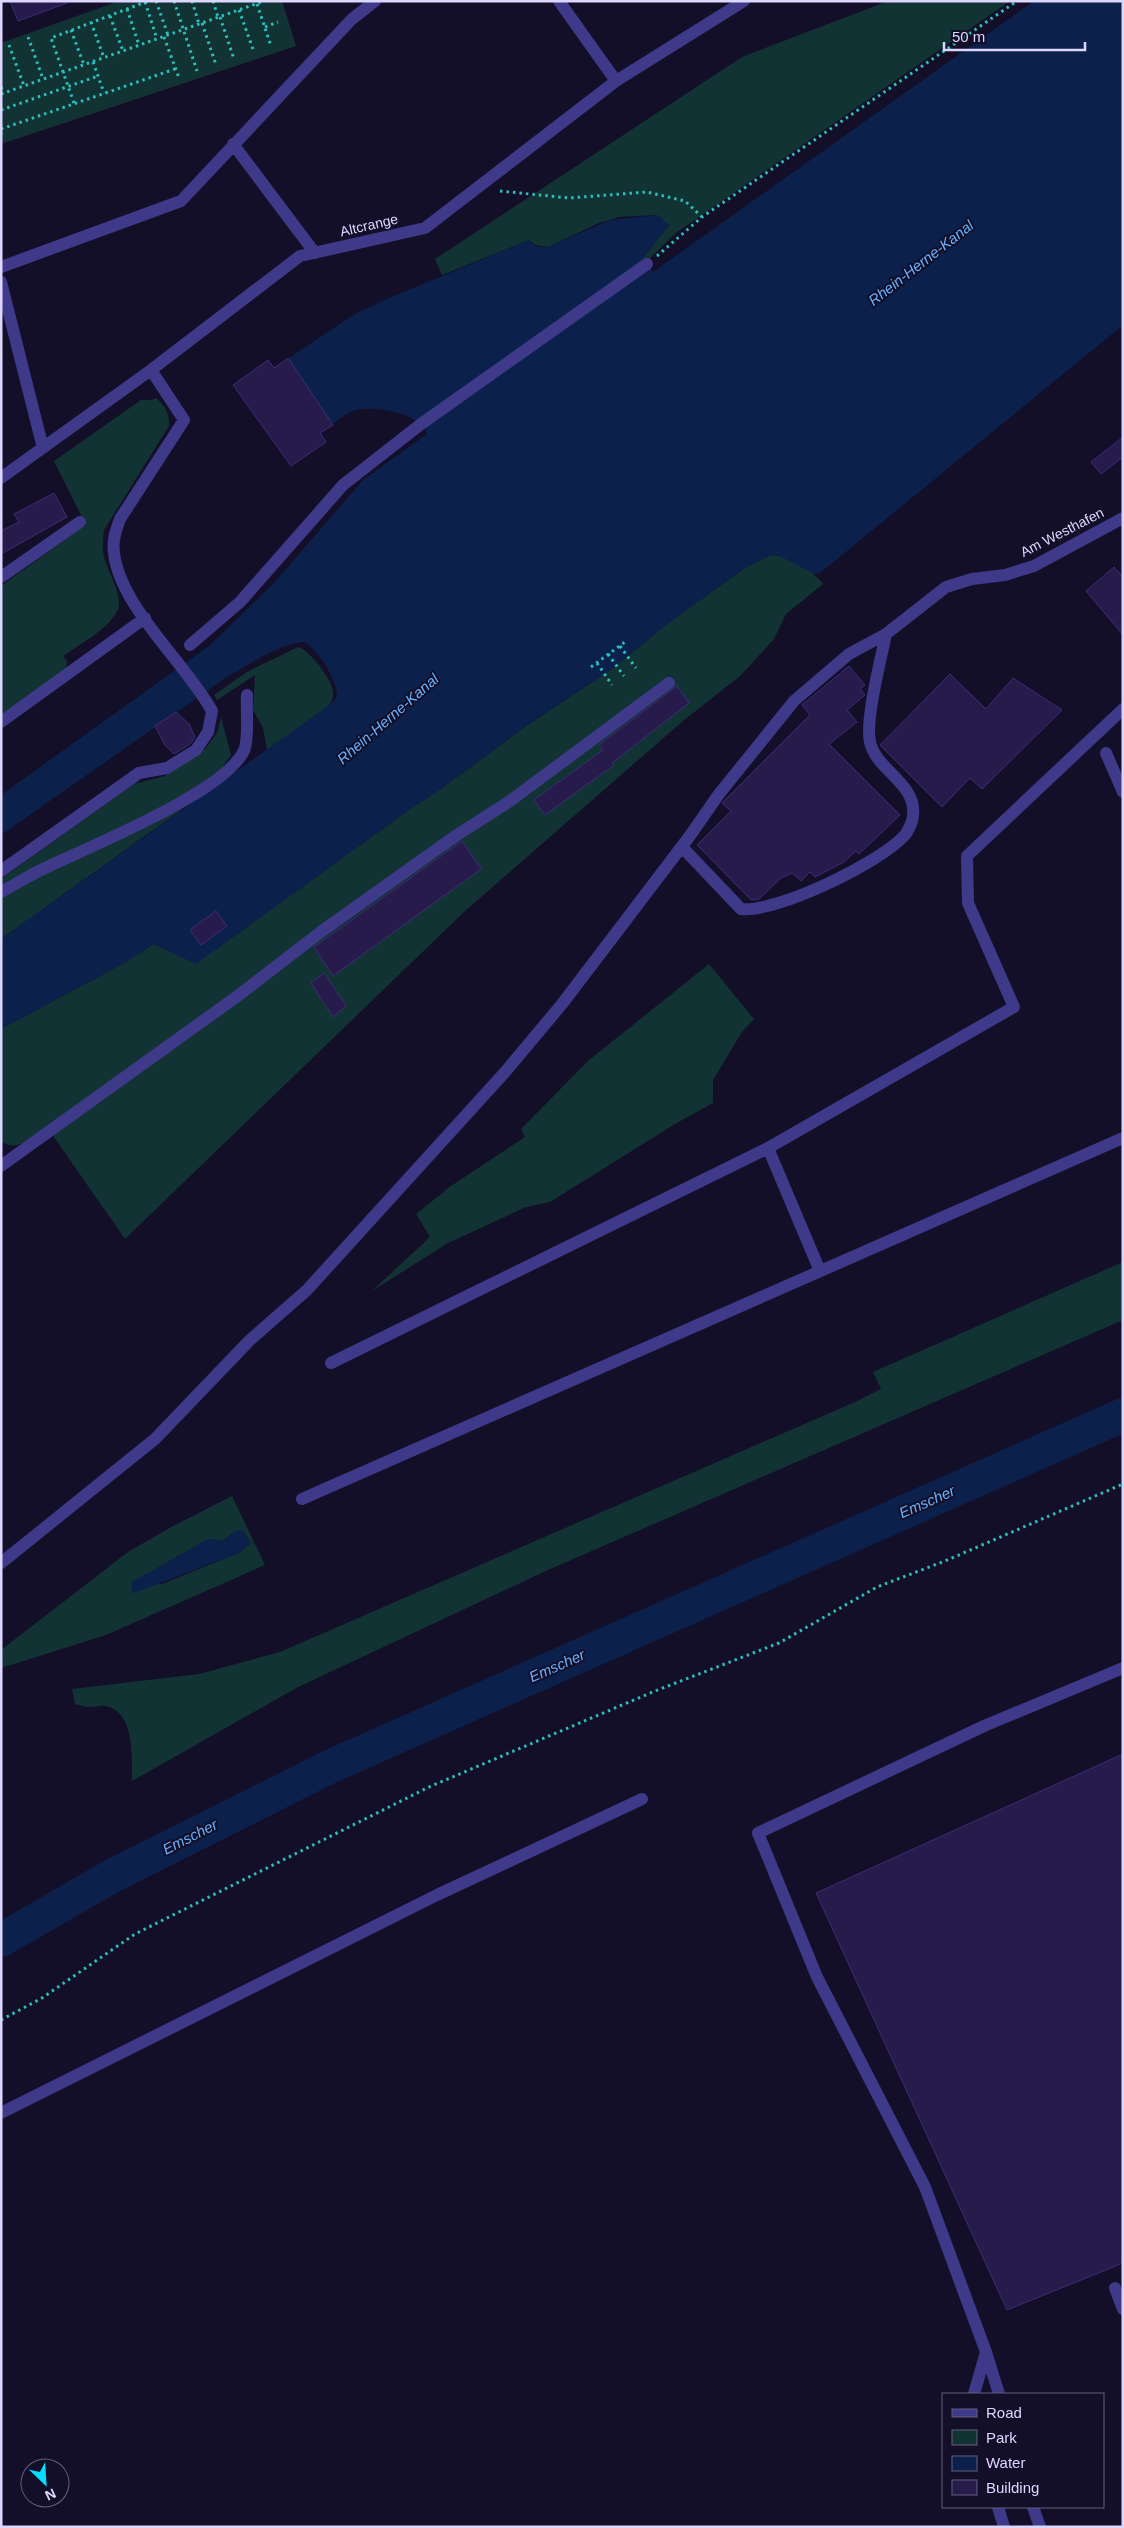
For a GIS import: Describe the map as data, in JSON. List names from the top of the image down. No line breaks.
{"streets":{"street":["Altcrange","Am Westhafen"]},"water":["Rhein-Herne-Kanal","Emscher"],"legend":["Road","Park","Water","Building"],"scale_bar":"50 m","north":"bottom right"}
